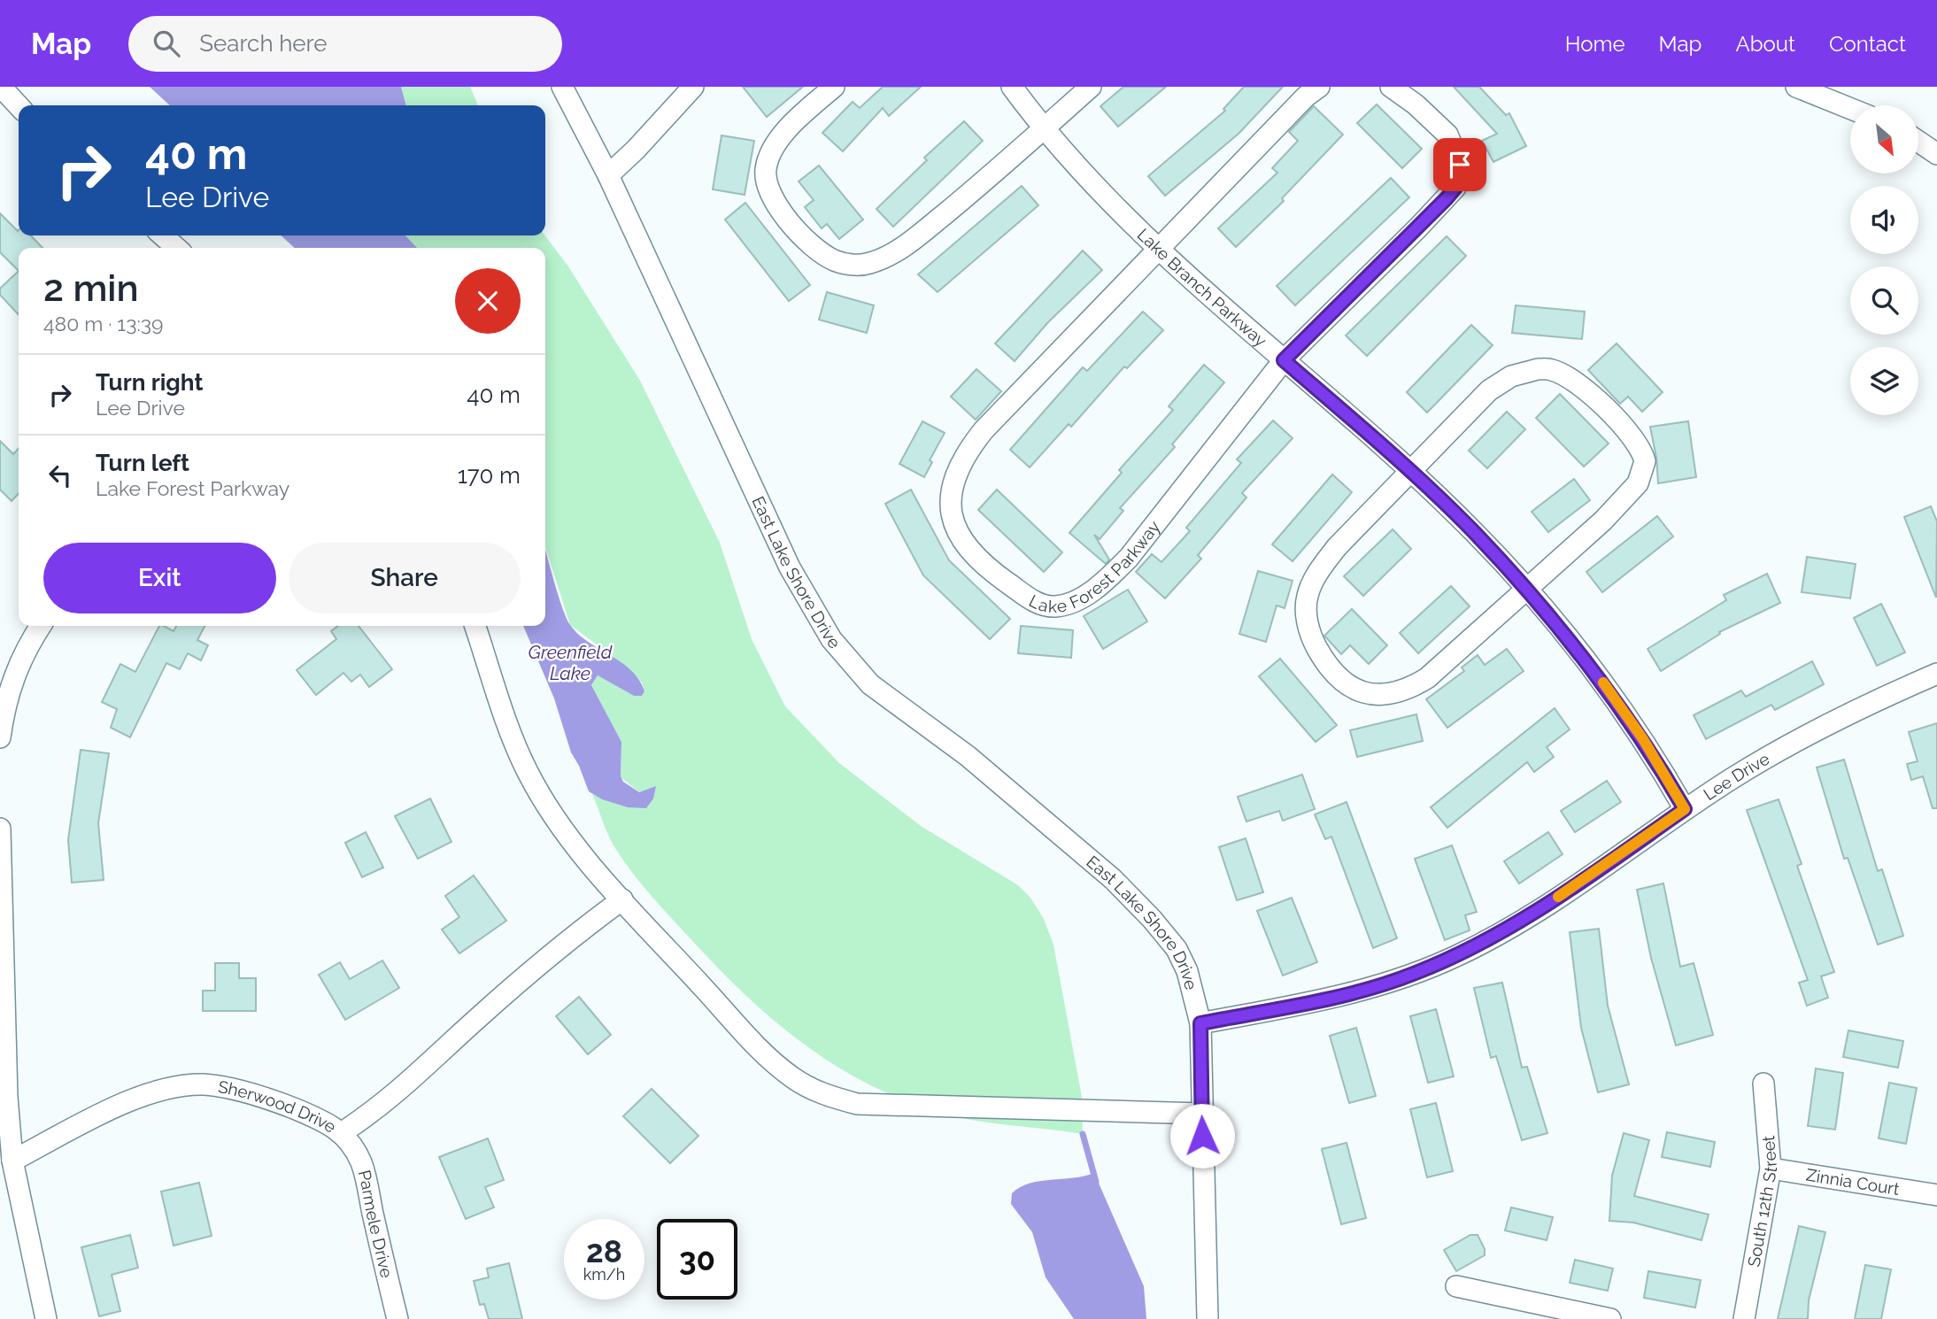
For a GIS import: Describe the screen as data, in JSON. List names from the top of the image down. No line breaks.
{"streets":{"street":["Lake Branch Parkway","Lake Forest Parkway","East Lake Shore Drive","Lee Drive","Sherwood Drive","Zinnia Court","South 12th Street","Parmele Drive"]},"crossings":[["Lake Branch Parkway","Lake Forest Parkway"],["Lake Branch Parkway","Lee Drive"],["East Lake Shore Drive","Lee Drive"],["Sherwood Drive","Parmele Drive"],["Zinnia Court","South 12th Street"]],"water":["Greenfield Lake"],"north":"bottom right","page":{"header":"Map","search":"Search here","nav":["Home","Map","About","Contact"],"turn":["40 m","Lee Drive"],"heading":["2 min","480 m · 13:39"],"list":[{"name":"Turn right","note":"Lee Drive","value":"40 m"},{"name":"Turn left","note":"Lake Forest Parkway","value":"170 m"}],"buttons":["Exit","Share"],"speed":"28 km/h","limit":"30"}}
